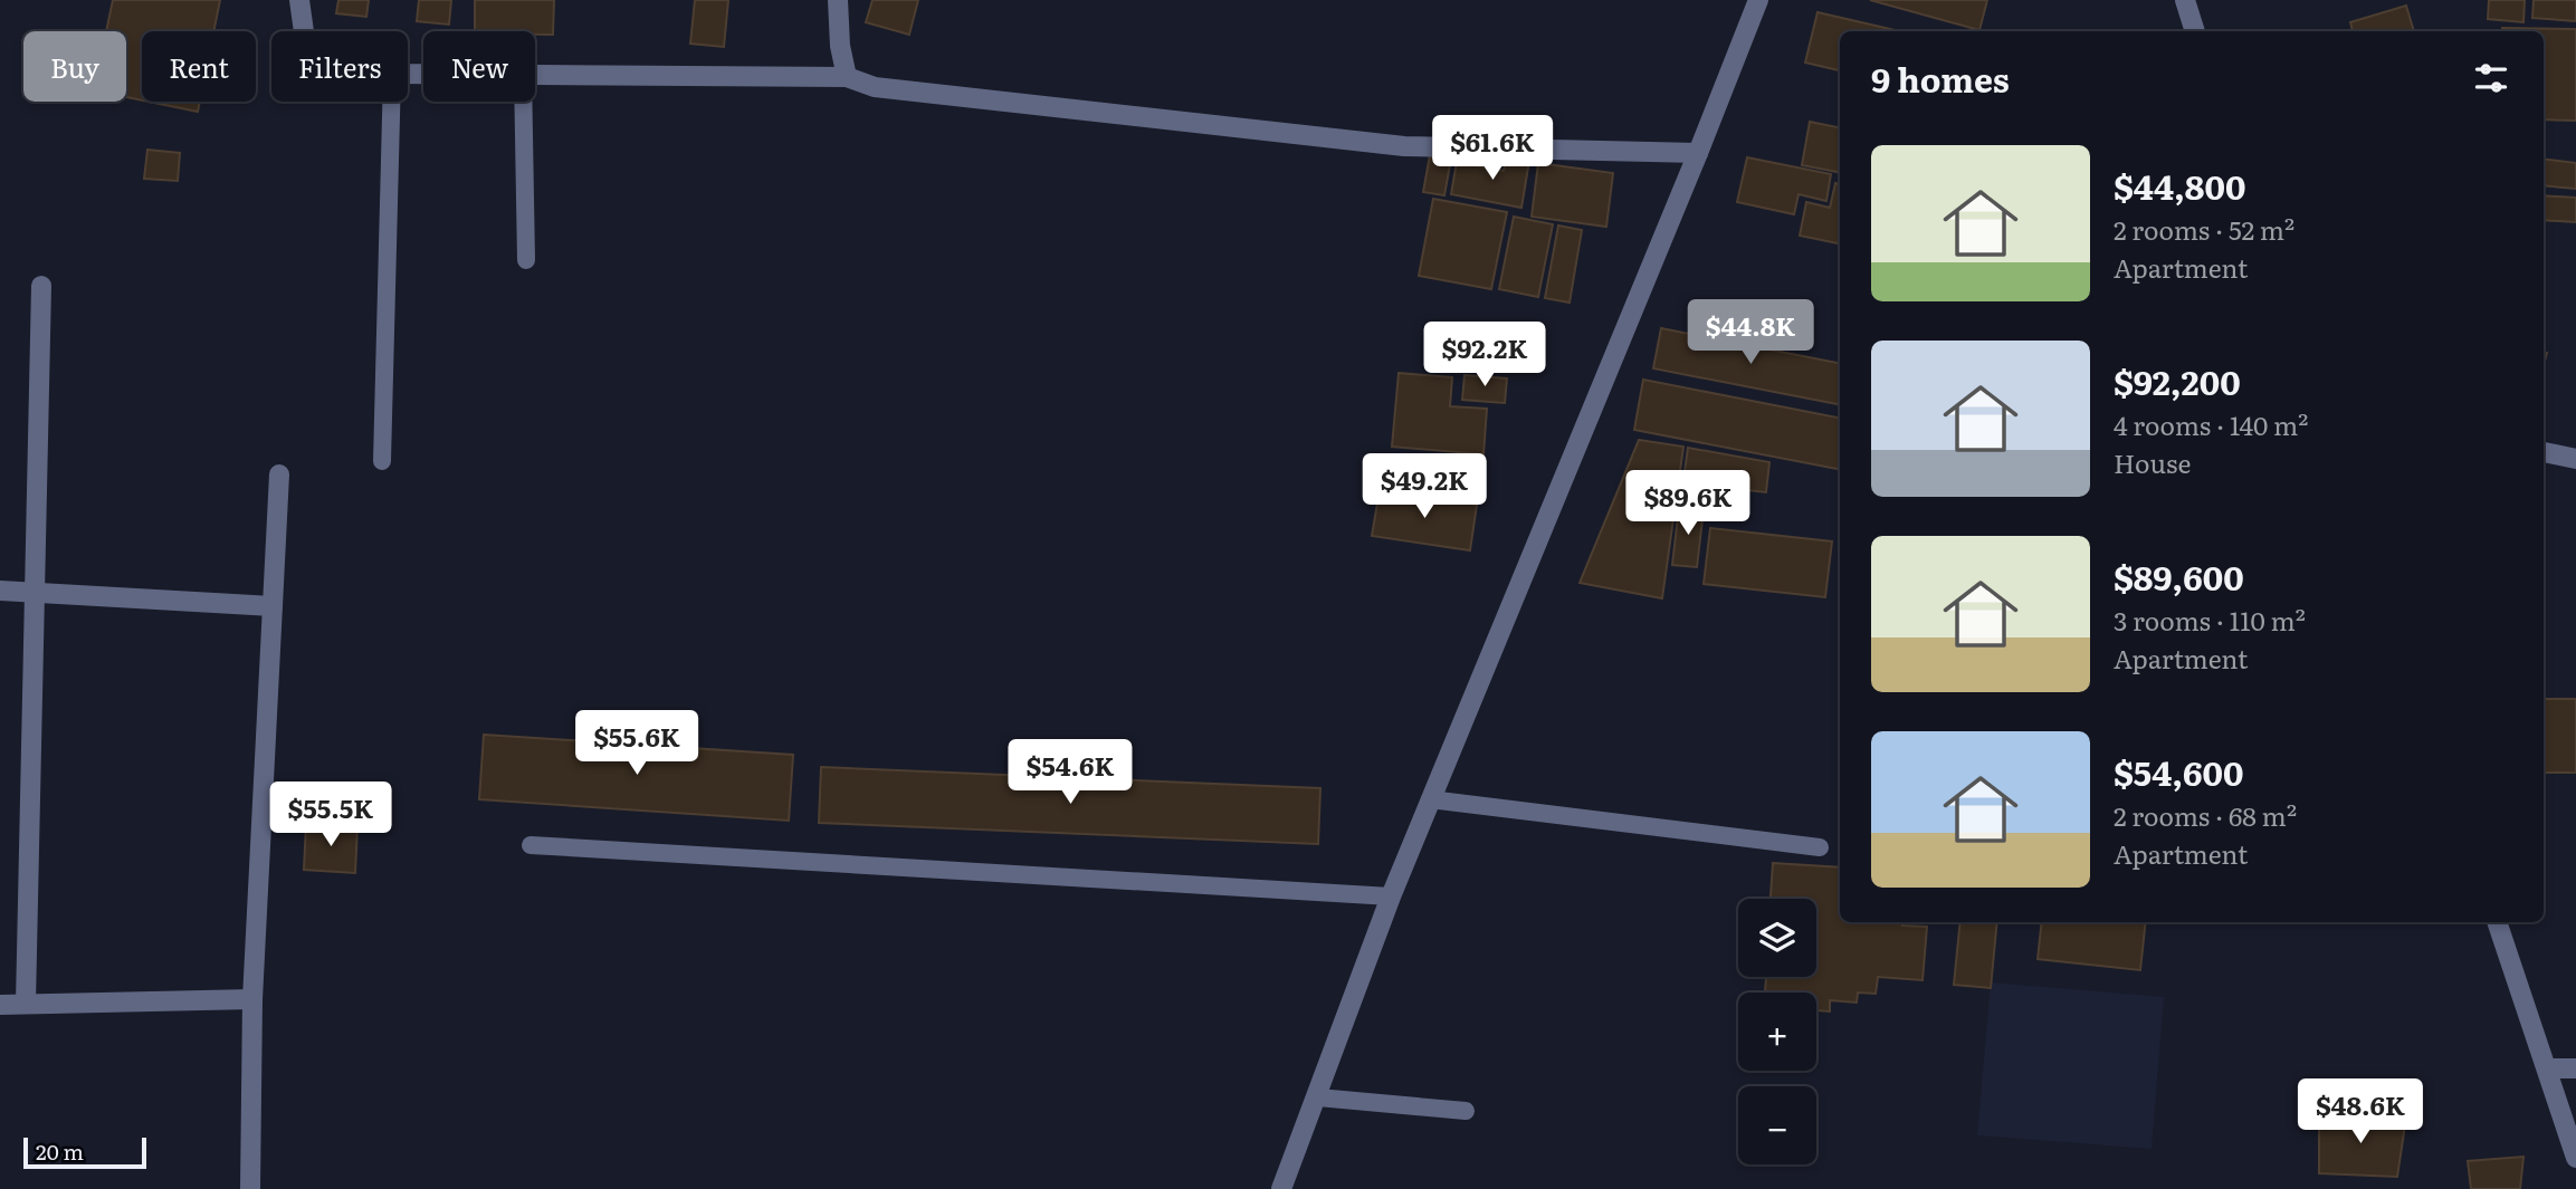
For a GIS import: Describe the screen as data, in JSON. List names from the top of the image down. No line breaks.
{"scale_bar":"20 m","page":{"chip":["Buy","Rent","Filters","New"],"heading":"9 homes","price":["$61.6K","$44.8K","$92.2K","$49.2K","$89.6K","$55.6K","$54.6K","$55.5K","$48.6K"],"list":[{"name":"$44,800","note":"2 rooms · 52 m² · Apartment"},{"name":"$92,200","note":"4 rooms · 140 m² · House"},{"name":"$89,600","note":"3 rooms · 110 m² · Apartment"},{"name":"$54,600","note":"2 rooms · 68 m² · Apartment"}],"map_buttons":["+","−"],"scale":"20 m"}}
